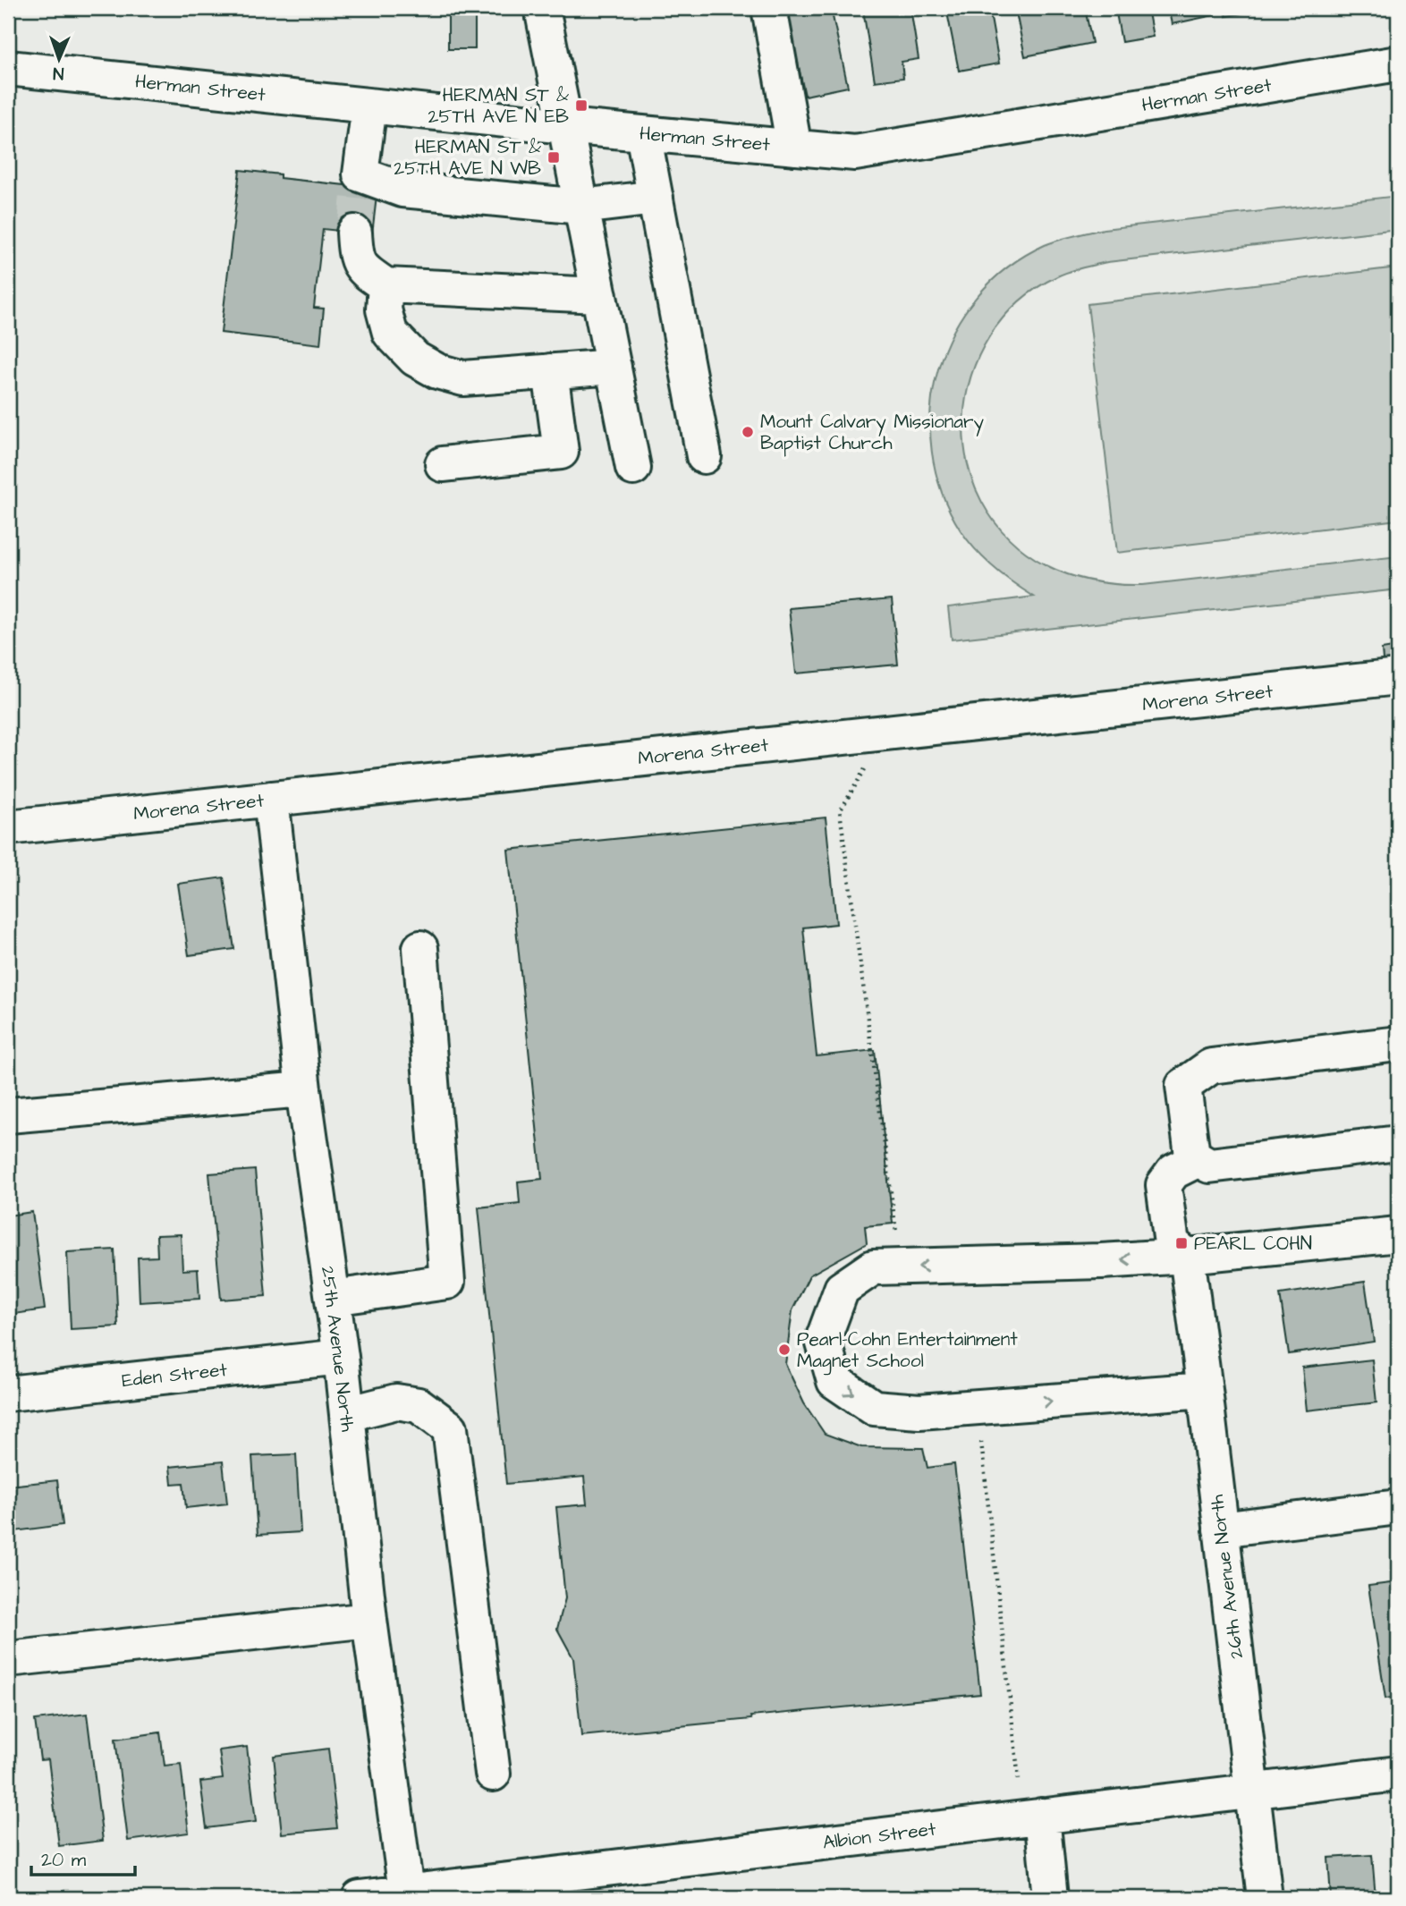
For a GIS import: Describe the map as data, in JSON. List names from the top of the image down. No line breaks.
{"streets":{"street":["Herman Street","Morena Street","25th Avenue North","Eden Street","26th Avenue North","Albion Street"]},"crossings":[["Morena Street","25th Avenue North"],["25th Avenue North","Eden Street"],["25th Avenue North","Albion Street"],["26th Avenue North","Albion Street"]],"places":{"transit":["HERMAN ST & 25TH AVE N EB","HERMAN ST & 25TH AVE N WB","PEARL COHN"],"other":["Mount Calvary Missionary Baptist Church","Pearl-Cohn Entertainment Magnet School"]},"scale_bar":"20 m","north":"bottom"}
